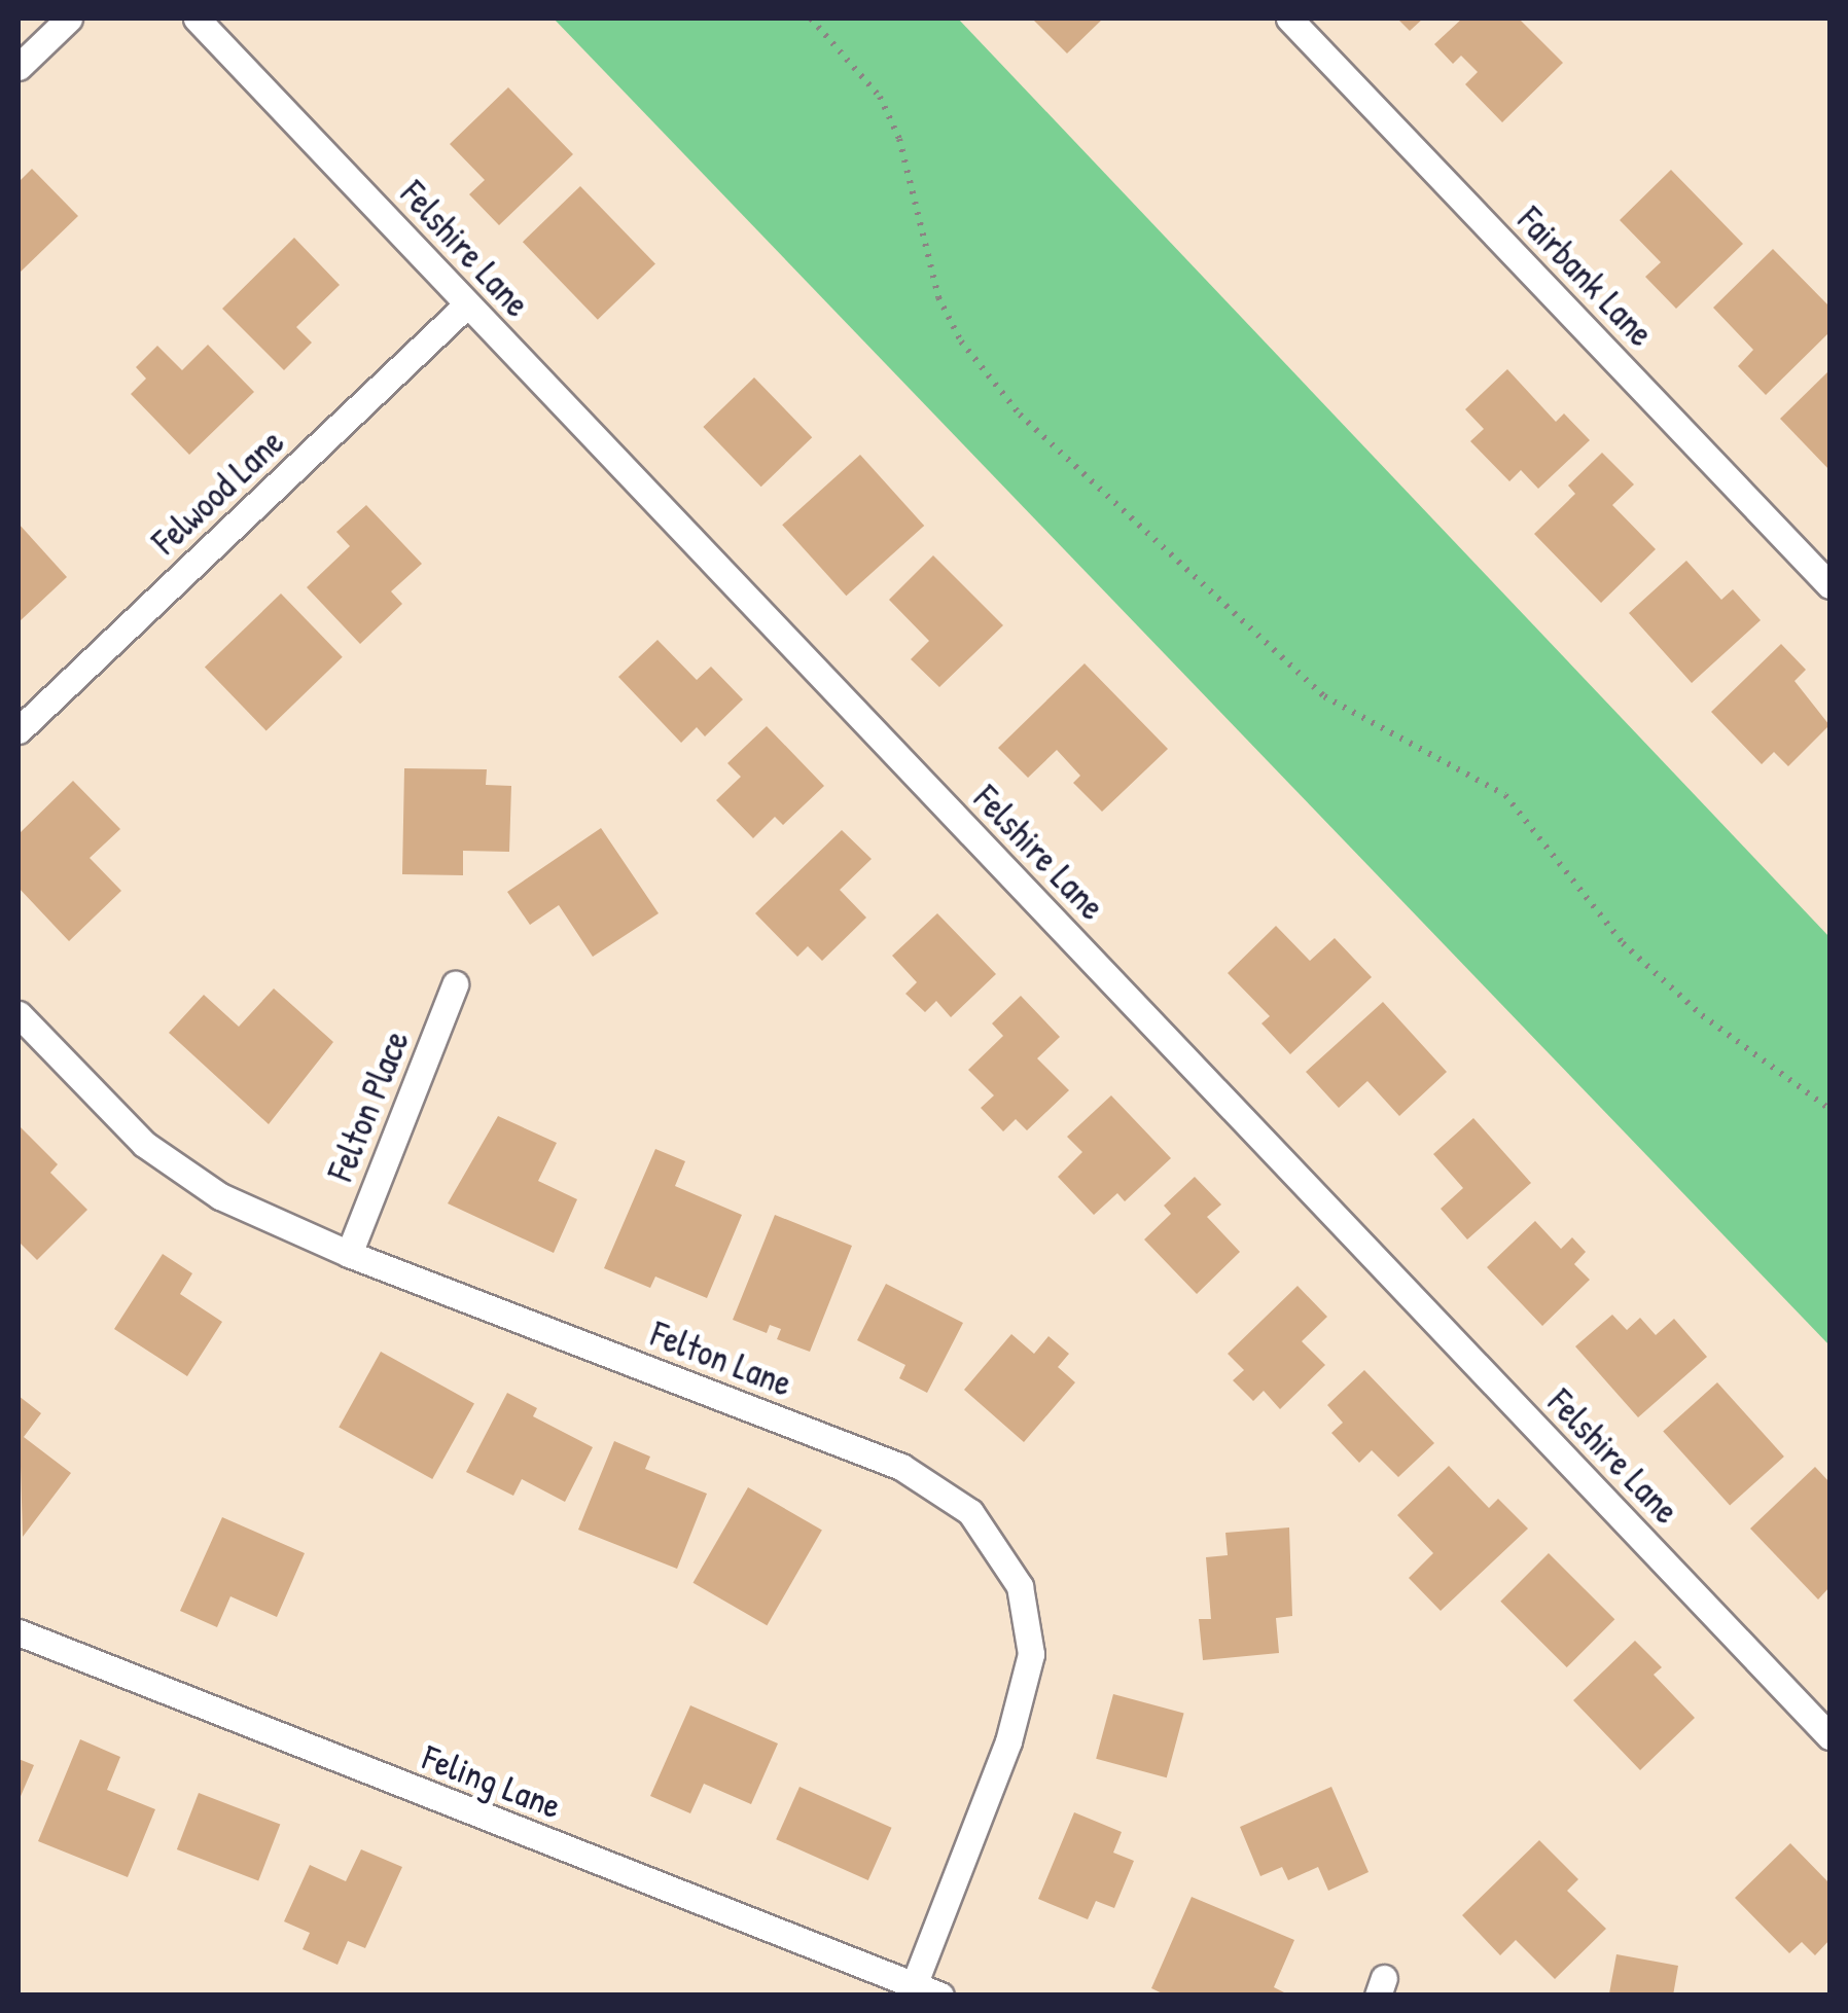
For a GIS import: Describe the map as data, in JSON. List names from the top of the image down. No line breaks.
{"streets":{"street":["Felshire Lane","Fairbank Lane","Felwood Lane","Felton Place","Felton Lane","Feling Lane"]},"crossings":[["Felshire Lane","Felwood Lane"],["Felton Place","Felton Lane"],["Felton Lane","Feling Lane"]]}
